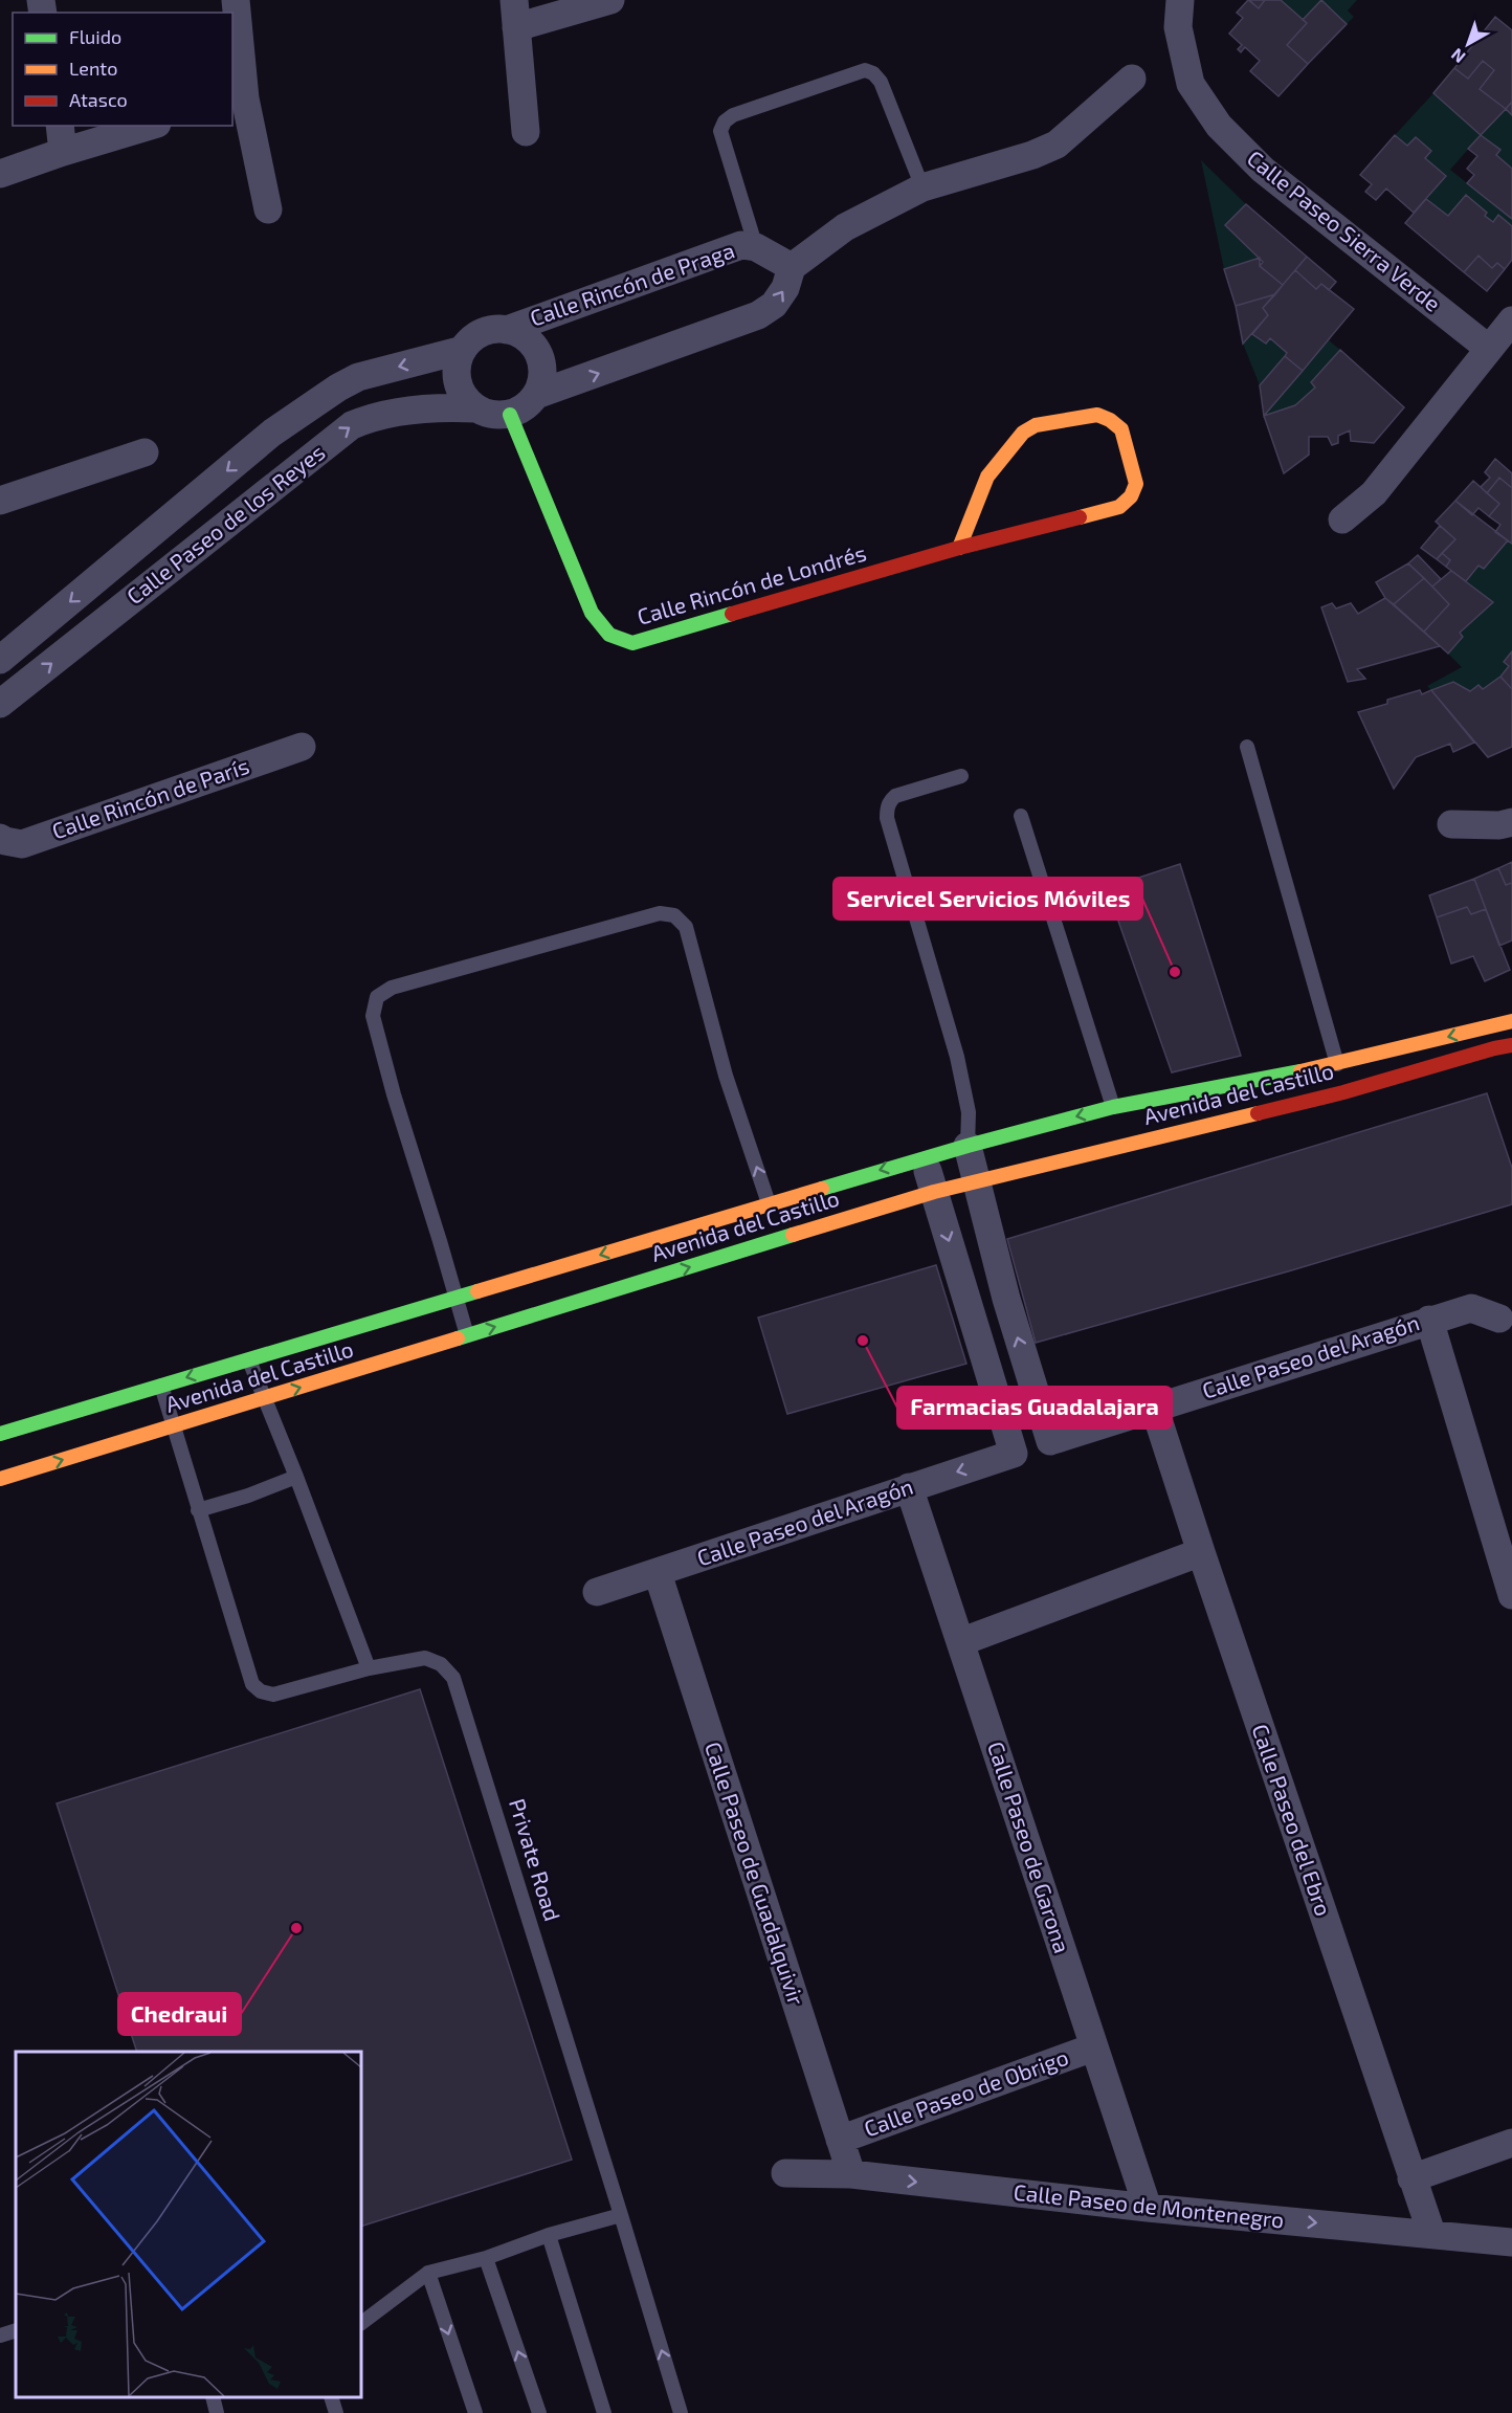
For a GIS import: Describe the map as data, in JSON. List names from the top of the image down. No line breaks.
{"streets":{"main road":["Calle Rincón de Londrés","Avenida del Castillo"],"street":["Calle Paseo Sierra Verde","Calle Rincón de Praga","Calle Paseo de los Reyes","Calle Rincón de París","Calle Paseo del Aragón","Calle Paseo del Ebro","Calle Paseo de Garona","Calle Paseo de Guadalquivir","Calle Paseo de Obrigo","Calle Paseo de Montenegro"],"lane":["Private Road"]},"crossings":[["Calle Rincón de Praga","Calle Paseo de los Reyes"],["Calle Rincón de Praga","Calle Rincón de Londrés"],["Calle Paseo de los Reyes","Calle Rincón de Londrés"],["Avenida del Castillo","Private Road"],["Calle Paseo del Aragón","Calle Paseo del Ebro"],["Calle Paseo del Aragón","Calle Paseo de Garona"],["Calle Paseo del Aragón","Calle Paseo de Guadalquivir"],["Calle Paseo del Ebro","Calle Paseo de Montenegro"],["Calle Paseo de Garona","Calle Paseo de Obrigo"],["Calle Paseo de Garona","Calle Paseo de Montenegro"],["Calle Paseo de Guadalquivir","Calle Paseo de Obrigo"],["Calle Paseo de Guadalquivir","Calle Paseo de Montenegro"]],"one_way":["Calle Paseo de Montenegro"],"places":["Servicel Servicios Móviles","Farmacias Guadalajara","Chedraui"],"legend":["Fluido","Lento","Atasco"],"north":"bottom left"}
